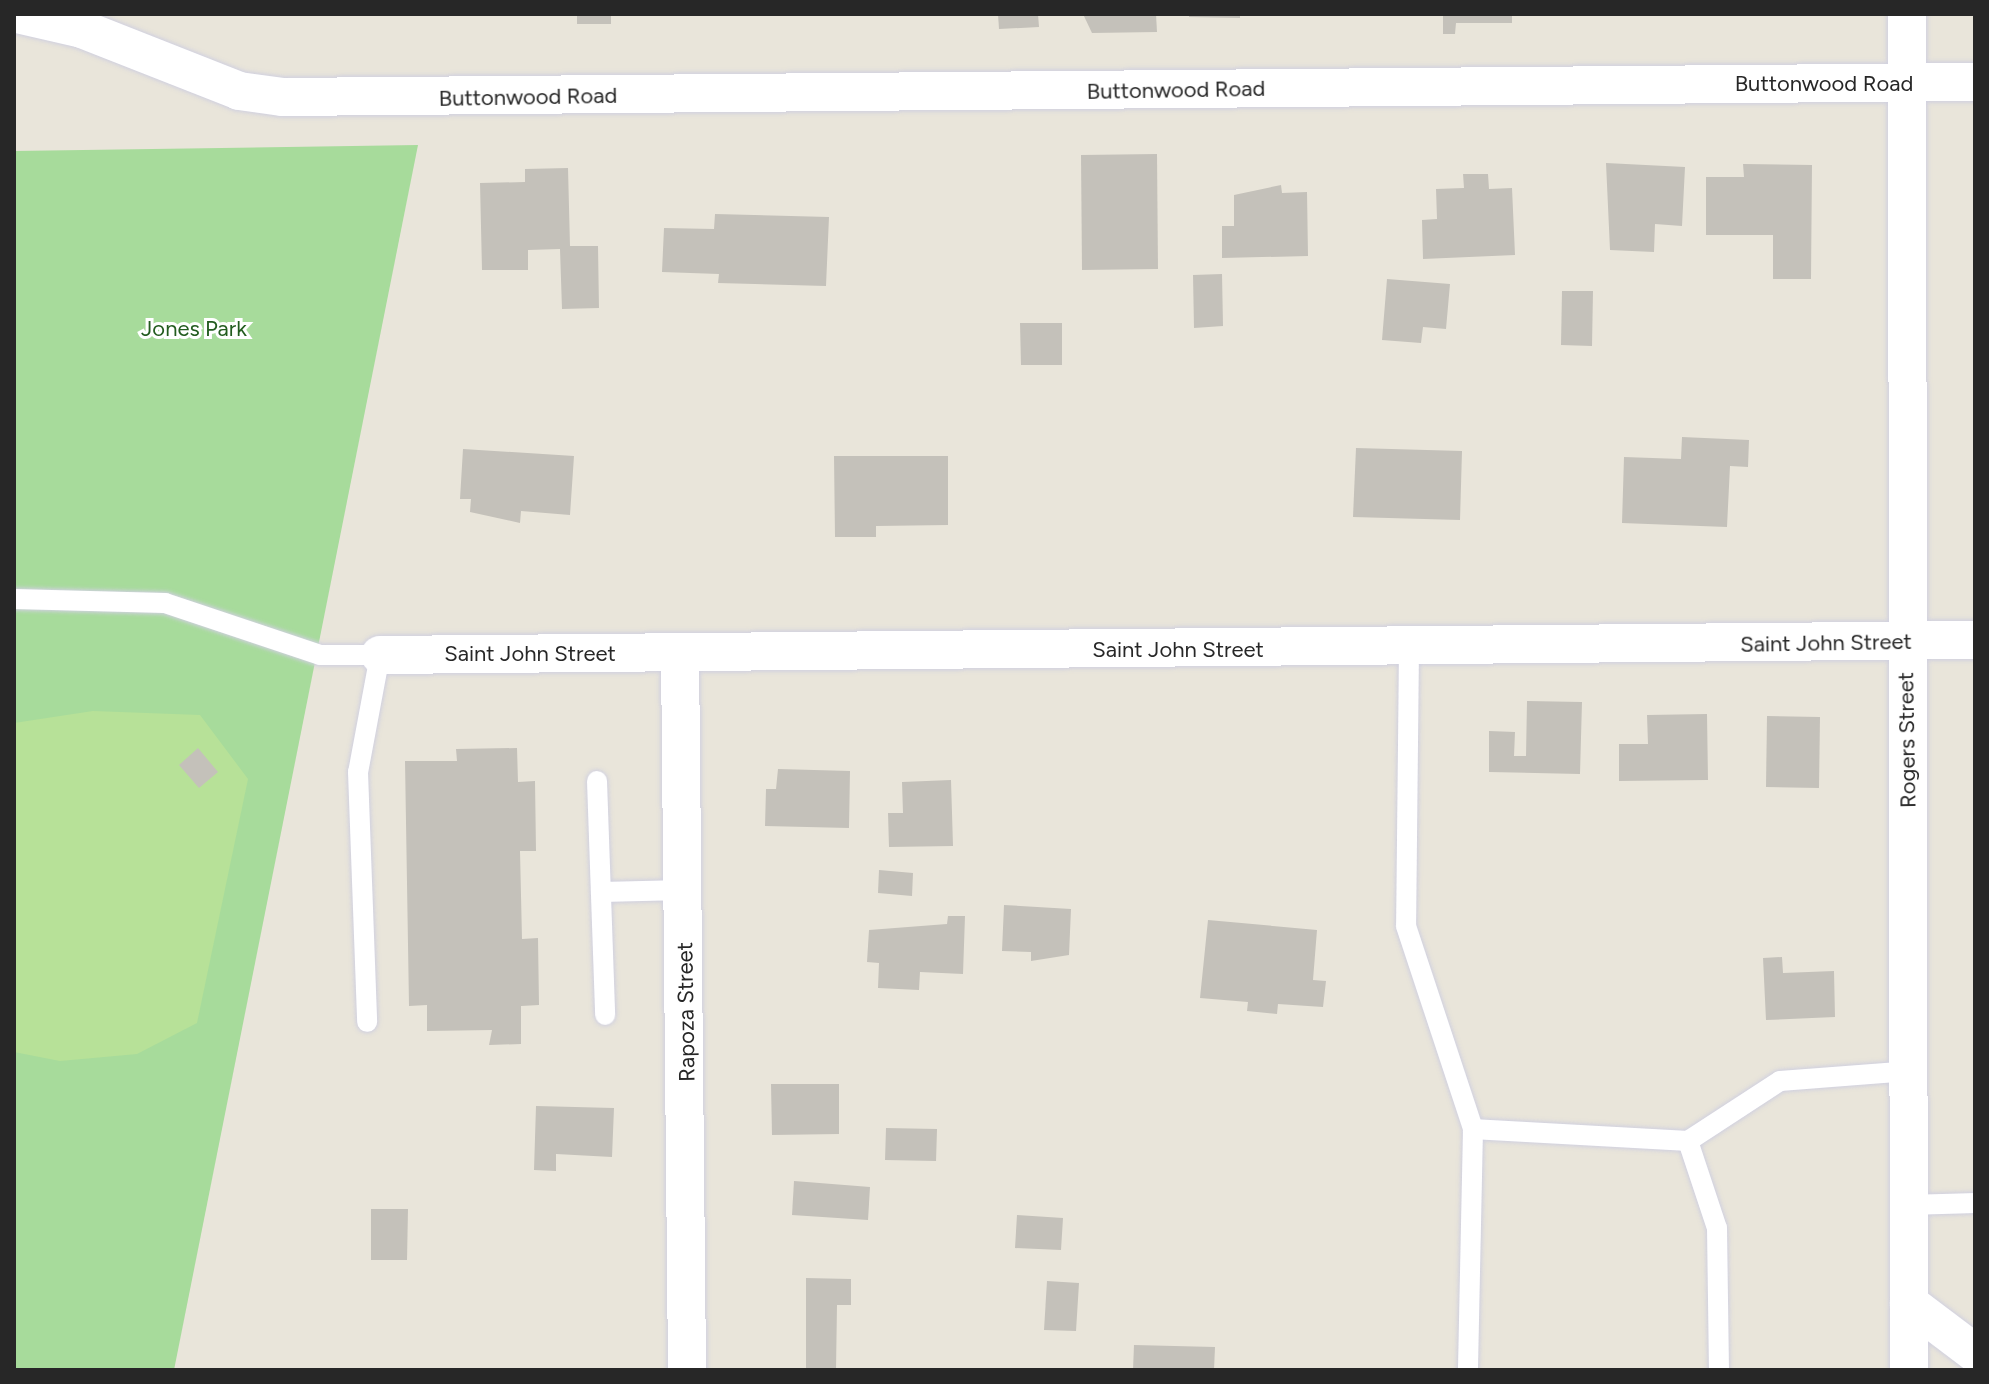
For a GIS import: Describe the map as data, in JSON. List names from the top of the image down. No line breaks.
{"streets":{"street":["Buttonwood Road","Saint John Street","Rogers Street","Rapoza Street"]},"crossings":[["Buttonwood Road","Rogers Street"],["Saint John Street","Rogers Street"],["Saint John Street","Rapoza Street"]],"parks":["Jones Park"]}
